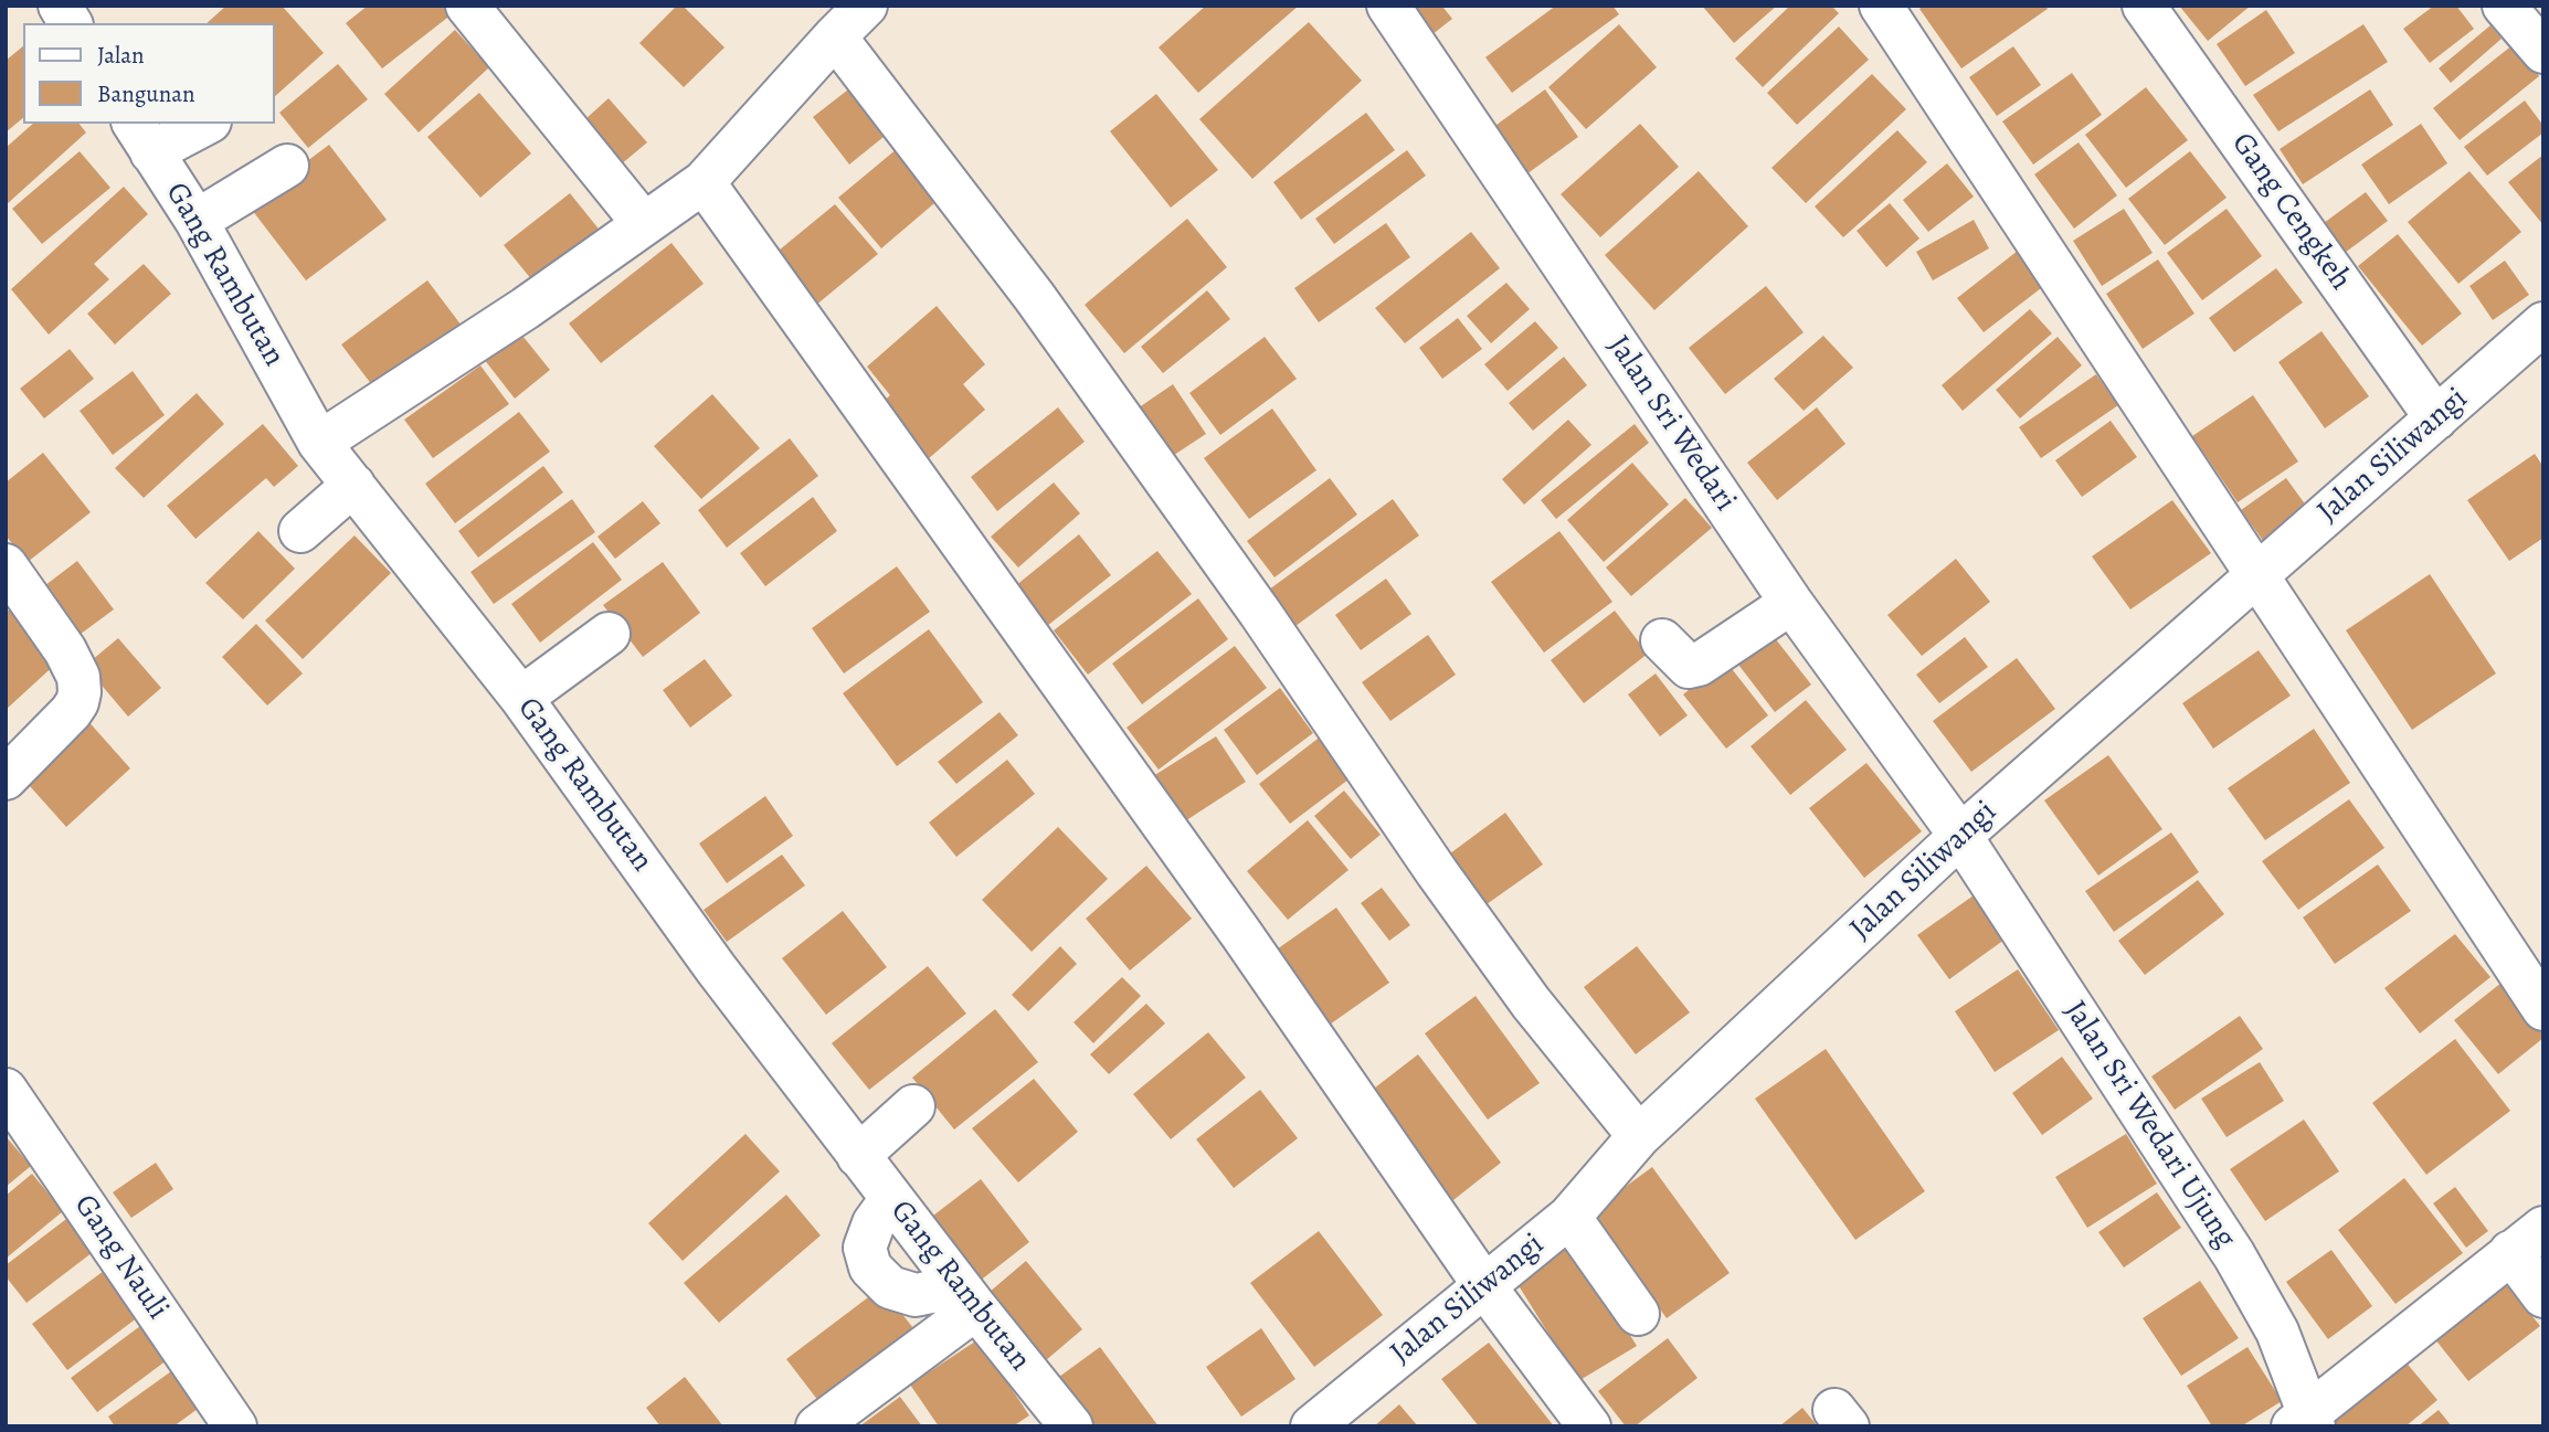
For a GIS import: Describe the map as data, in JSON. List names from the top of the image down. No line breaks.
{"streets":{"street":["Gang Cengkeh","Gang Rambutan","Jalan Sri Wedari","Jalan Siliwangi","Jalan Sri Wedari Ujung","Gang Nauli"]},"crossings":[["Gang Cengkeh","Jalan Siliwangi"],["Jalan Sri Wedari","Jalan Siliwangi"],["Jalan Sri Wedari","Jalan Sri Wedari Ujung"],["Jalan Siliwangi","Jalan Sri Wedari Ujung"]],"legend":["Jalan","Bangunan"]}
